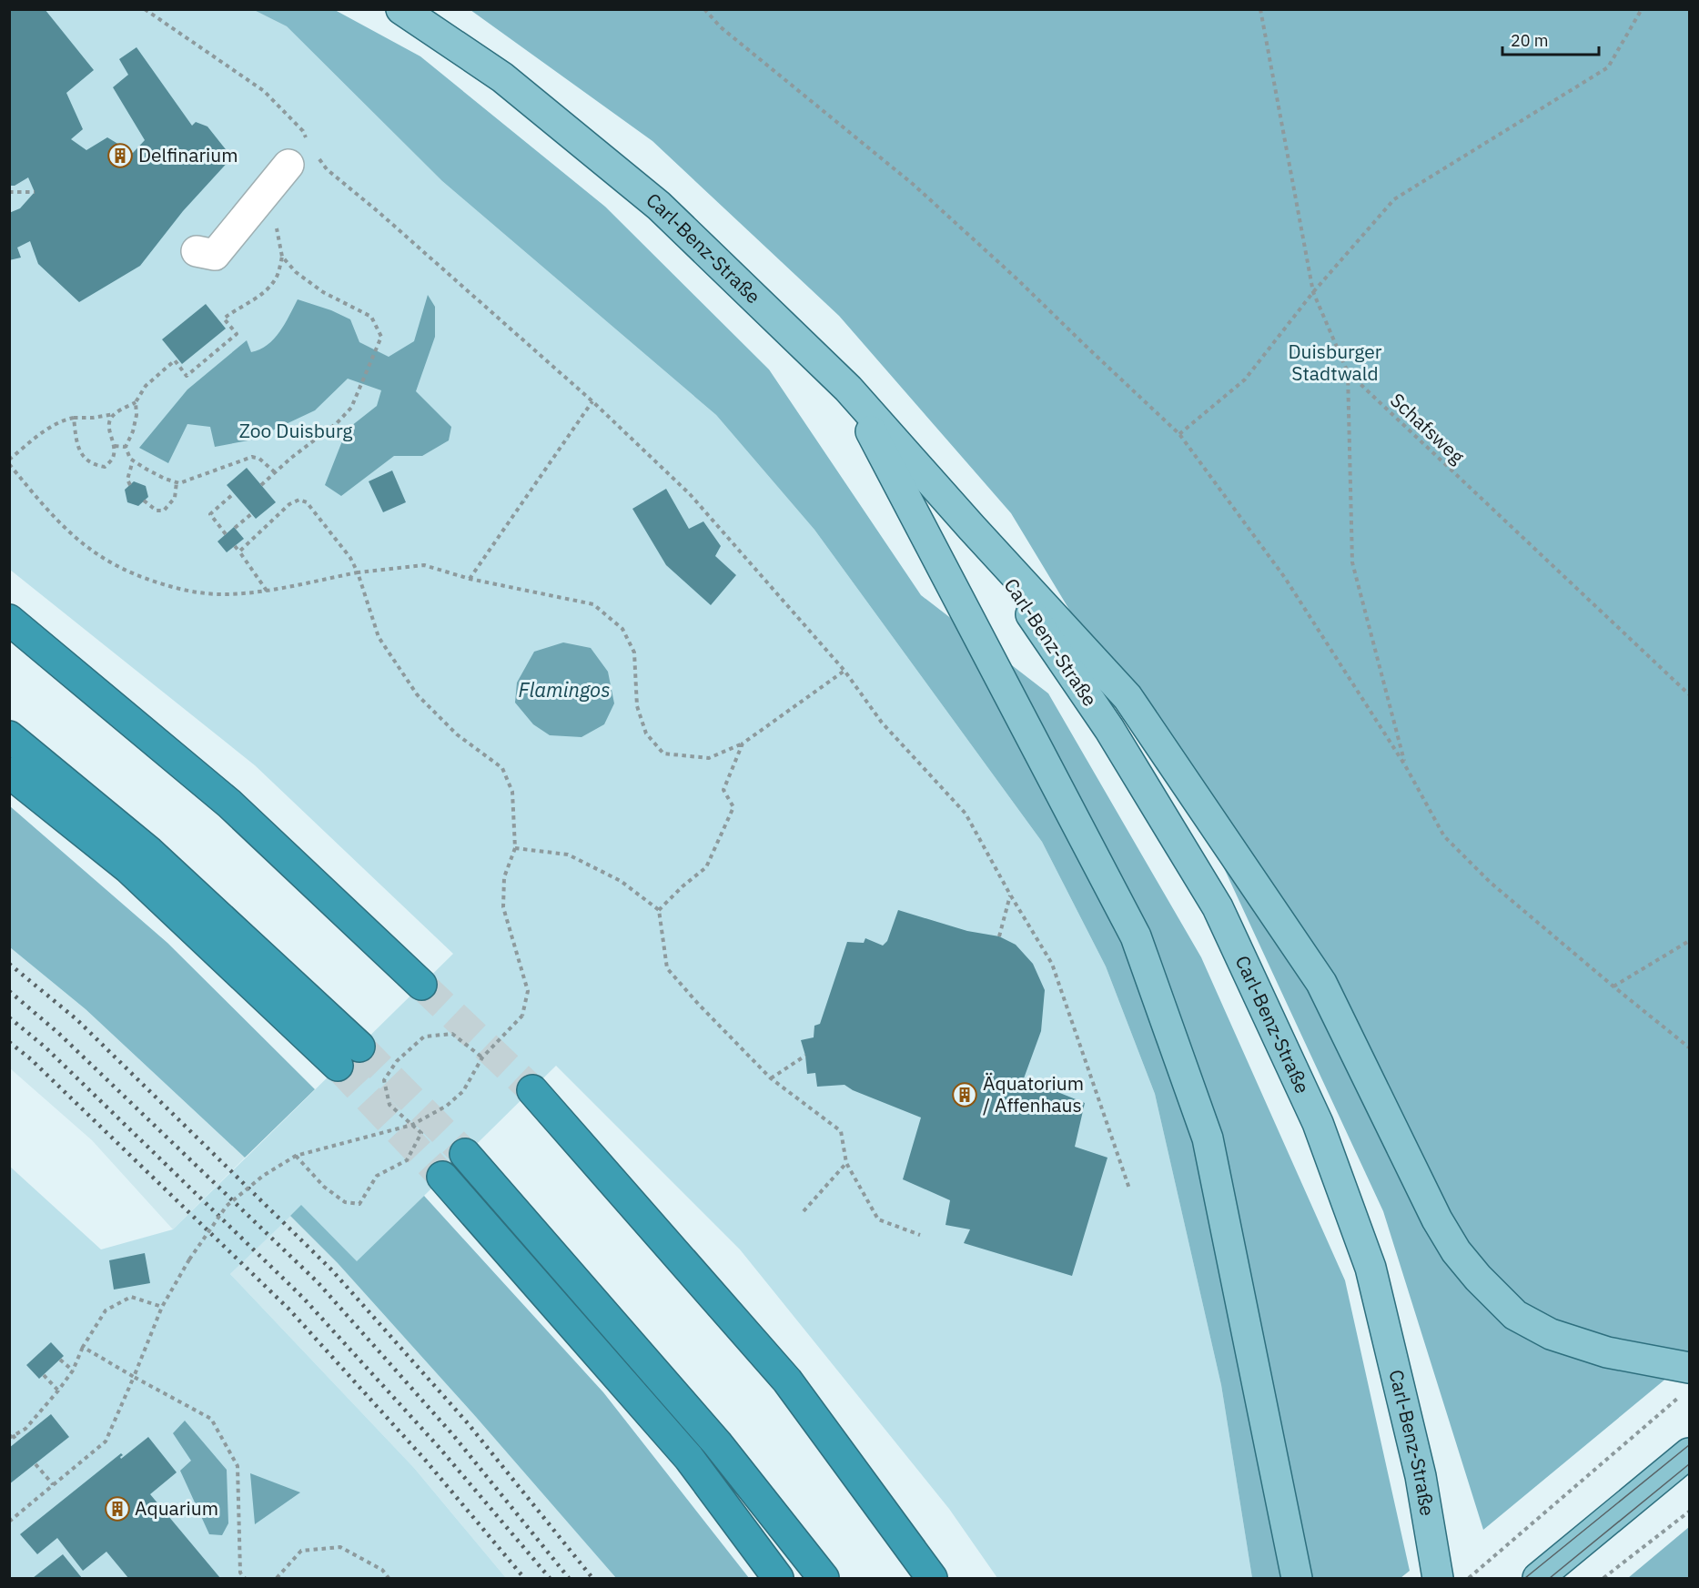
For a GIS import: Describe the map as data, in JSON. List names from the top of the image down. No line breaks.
{"streets":{"main road":["Carl-Benz-Straße"],"path":["Schafsweg"]},"water":["Flamingos"],"parks":["Duisburger Stadtwald","Zoo Duisburg"],"places":{"building":["Delfinarium","Äquatorium / Affenhaus","Aquarium"]},"scale_bar":"20 m"}
